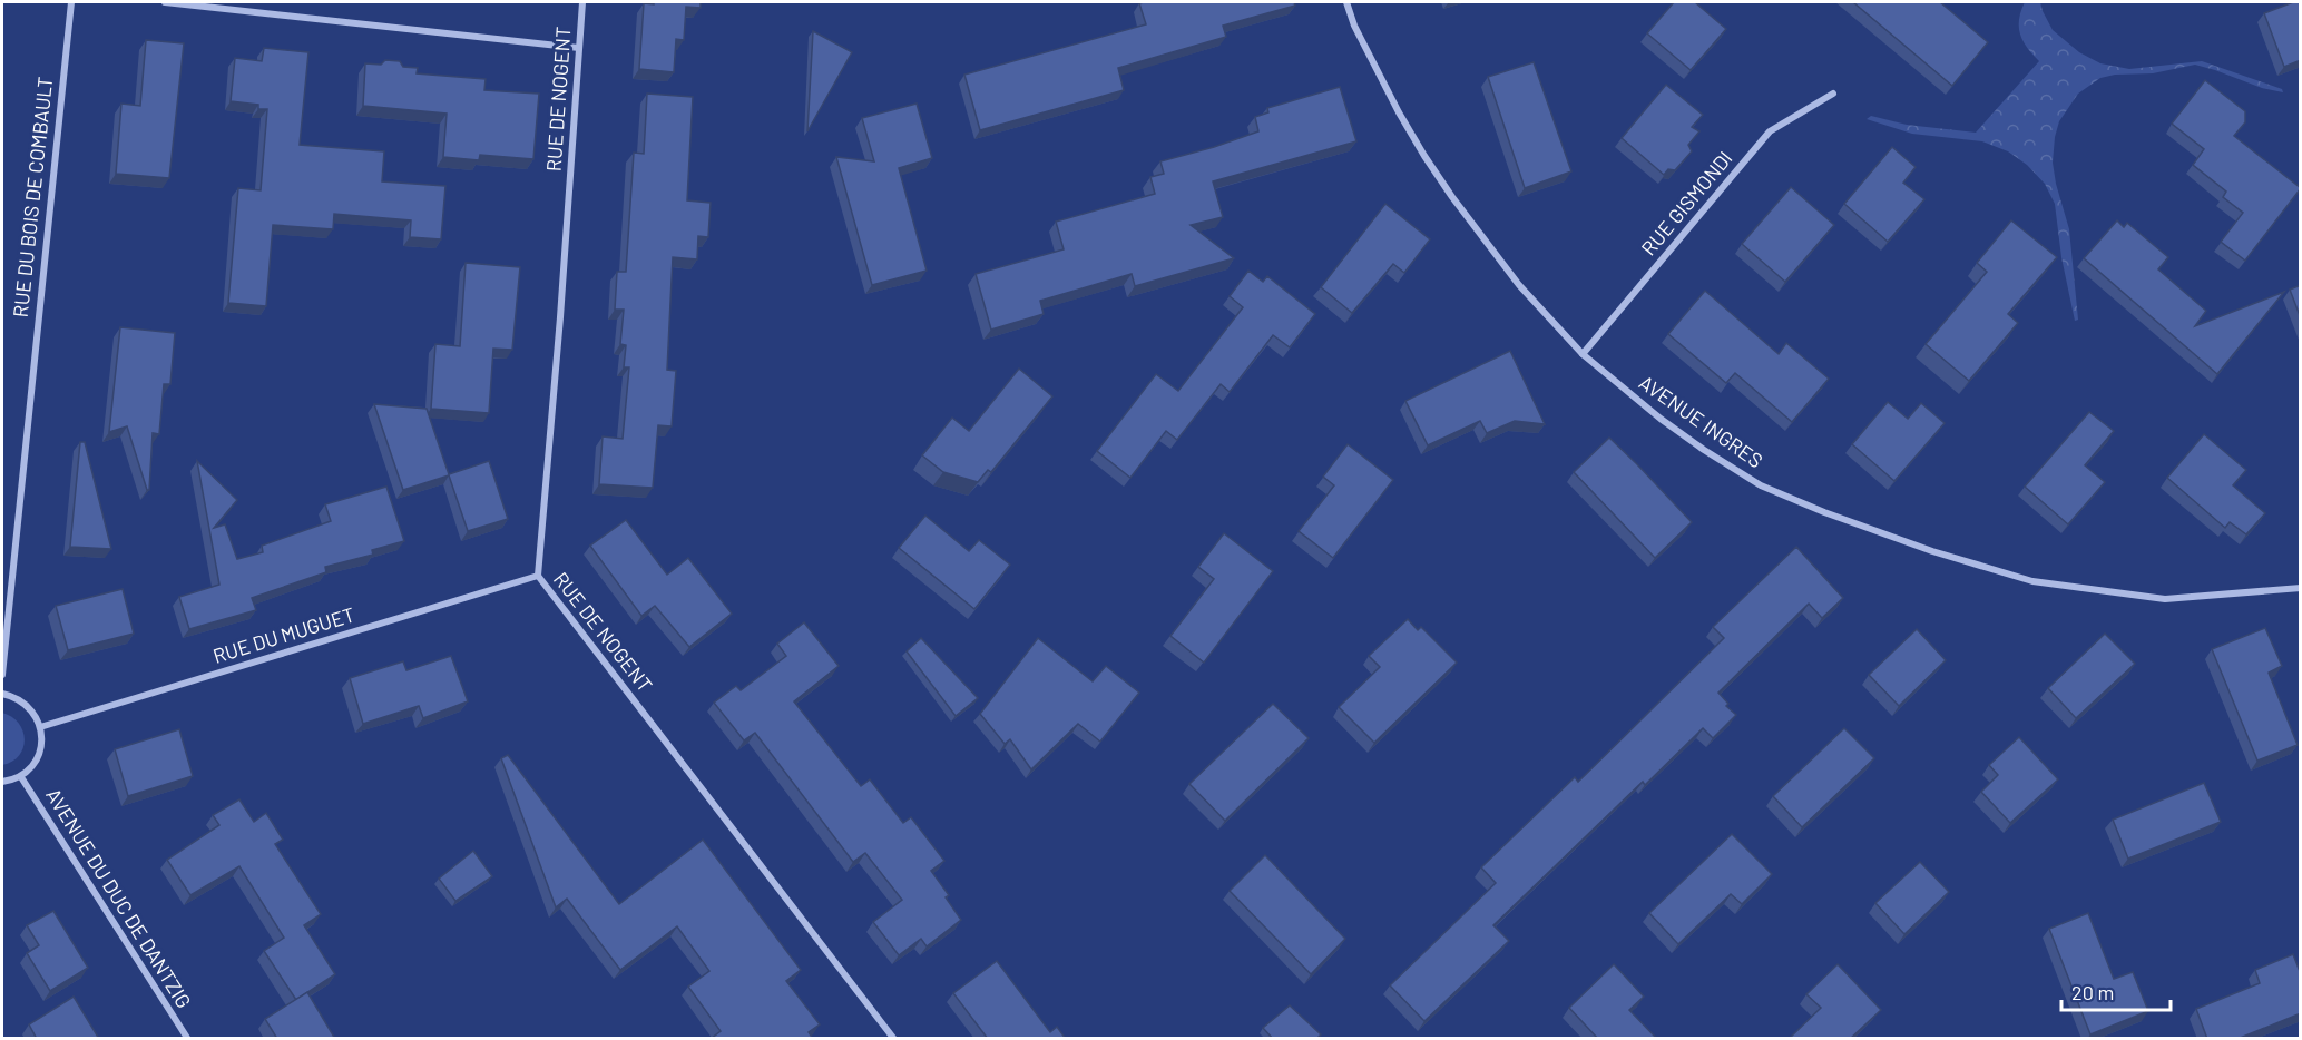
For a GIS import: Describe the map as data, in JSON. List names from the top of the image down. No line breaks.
{"streets":{"street":["RUE DE NOGENT","RUE DU BOIS DE COMBAULT","RUE GISMONDI","AVENUE INGRES","RUE DU MUGUET","AVENUE DU DUC DE DANTZIG"]},"crossings":[["RUE DE NOGENT","RUE DU MUGUET"],["RUE GISMONDI","AVENUE INGRES"]],"scale_bar":"20 m"}
